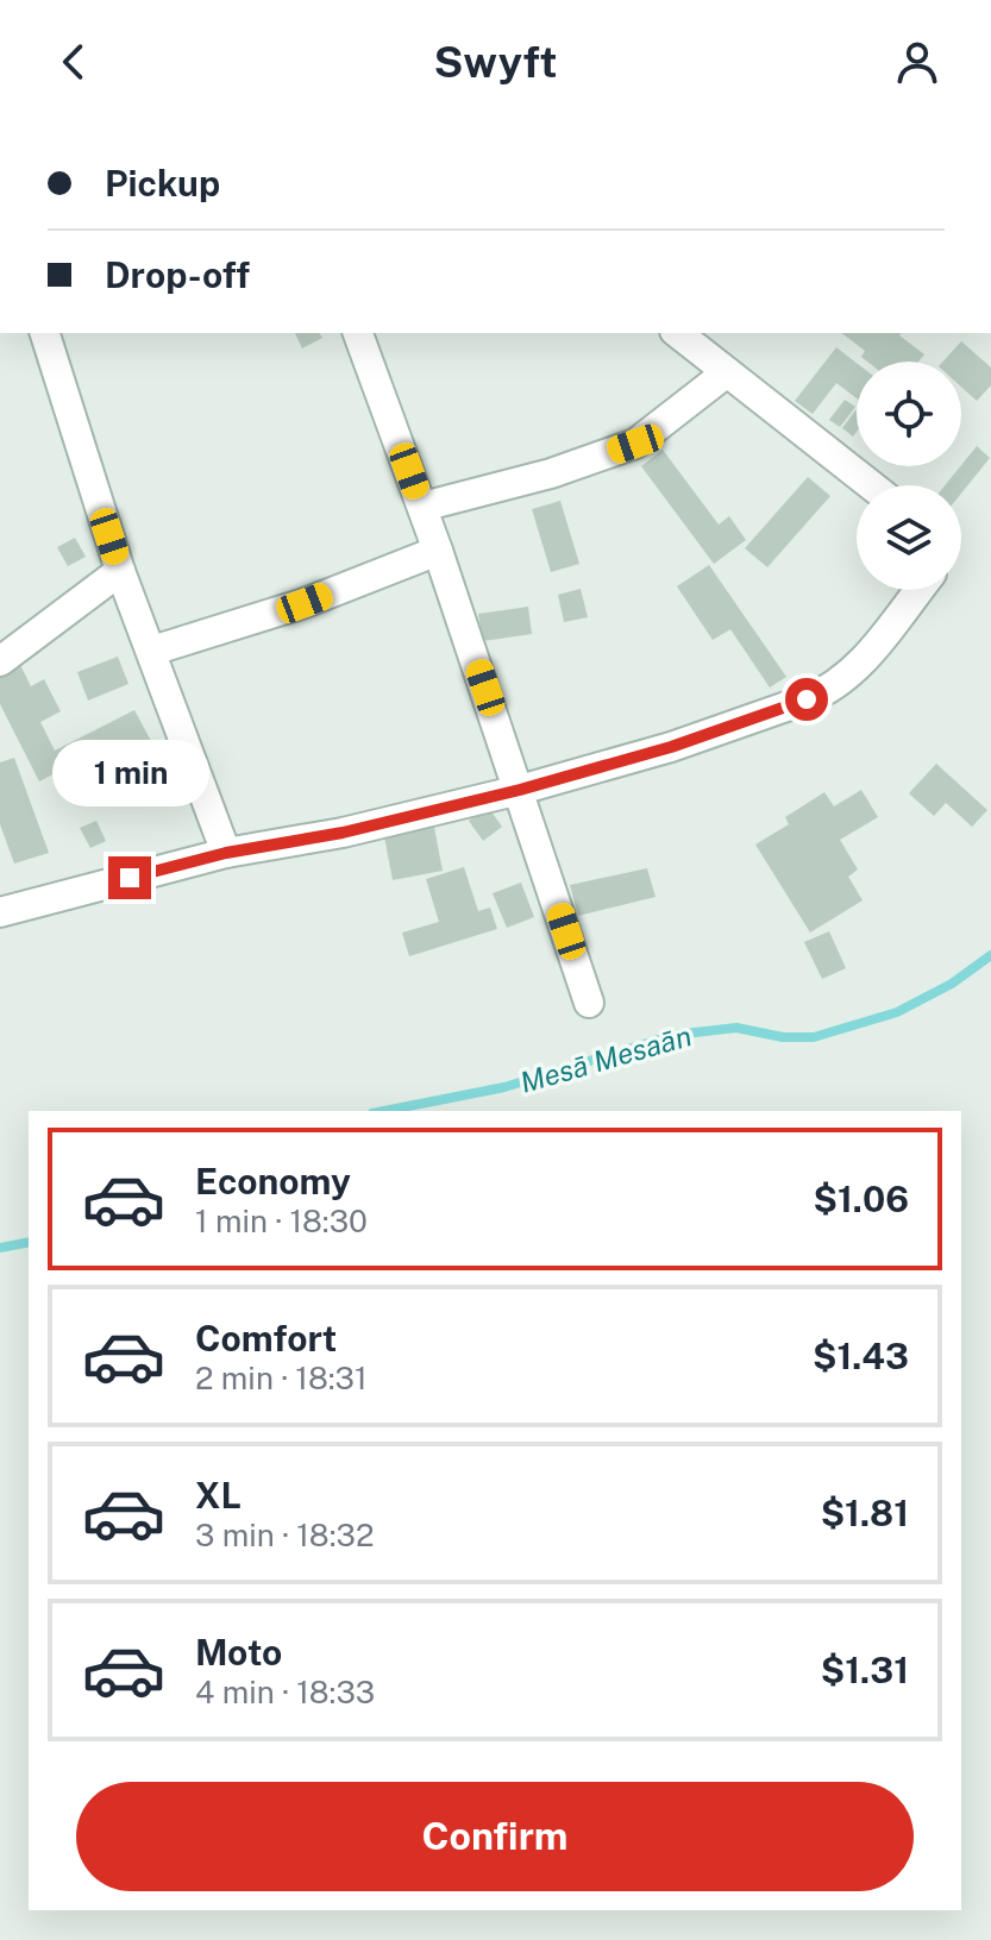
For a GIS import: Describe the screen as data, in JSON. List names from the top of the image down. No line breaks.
{"water":["Mesā Mesaān"],"page":{"header":"Swyft","banner":["Pickup","Drop-off"],"bubble":"1 min","list":[{"name":"Economy","note":"1 min · 18:30","value":"$1.06"},{"name":"Comfort","note":"2 min · 18:31","value":"$1.43"},{"name":"XL","note":"3 min · 18:32","value":"$1.81"},{"name":"Moto","note":"4 min · 18:33","value":"$1.31"}],"buttons":"Confirm"}}
